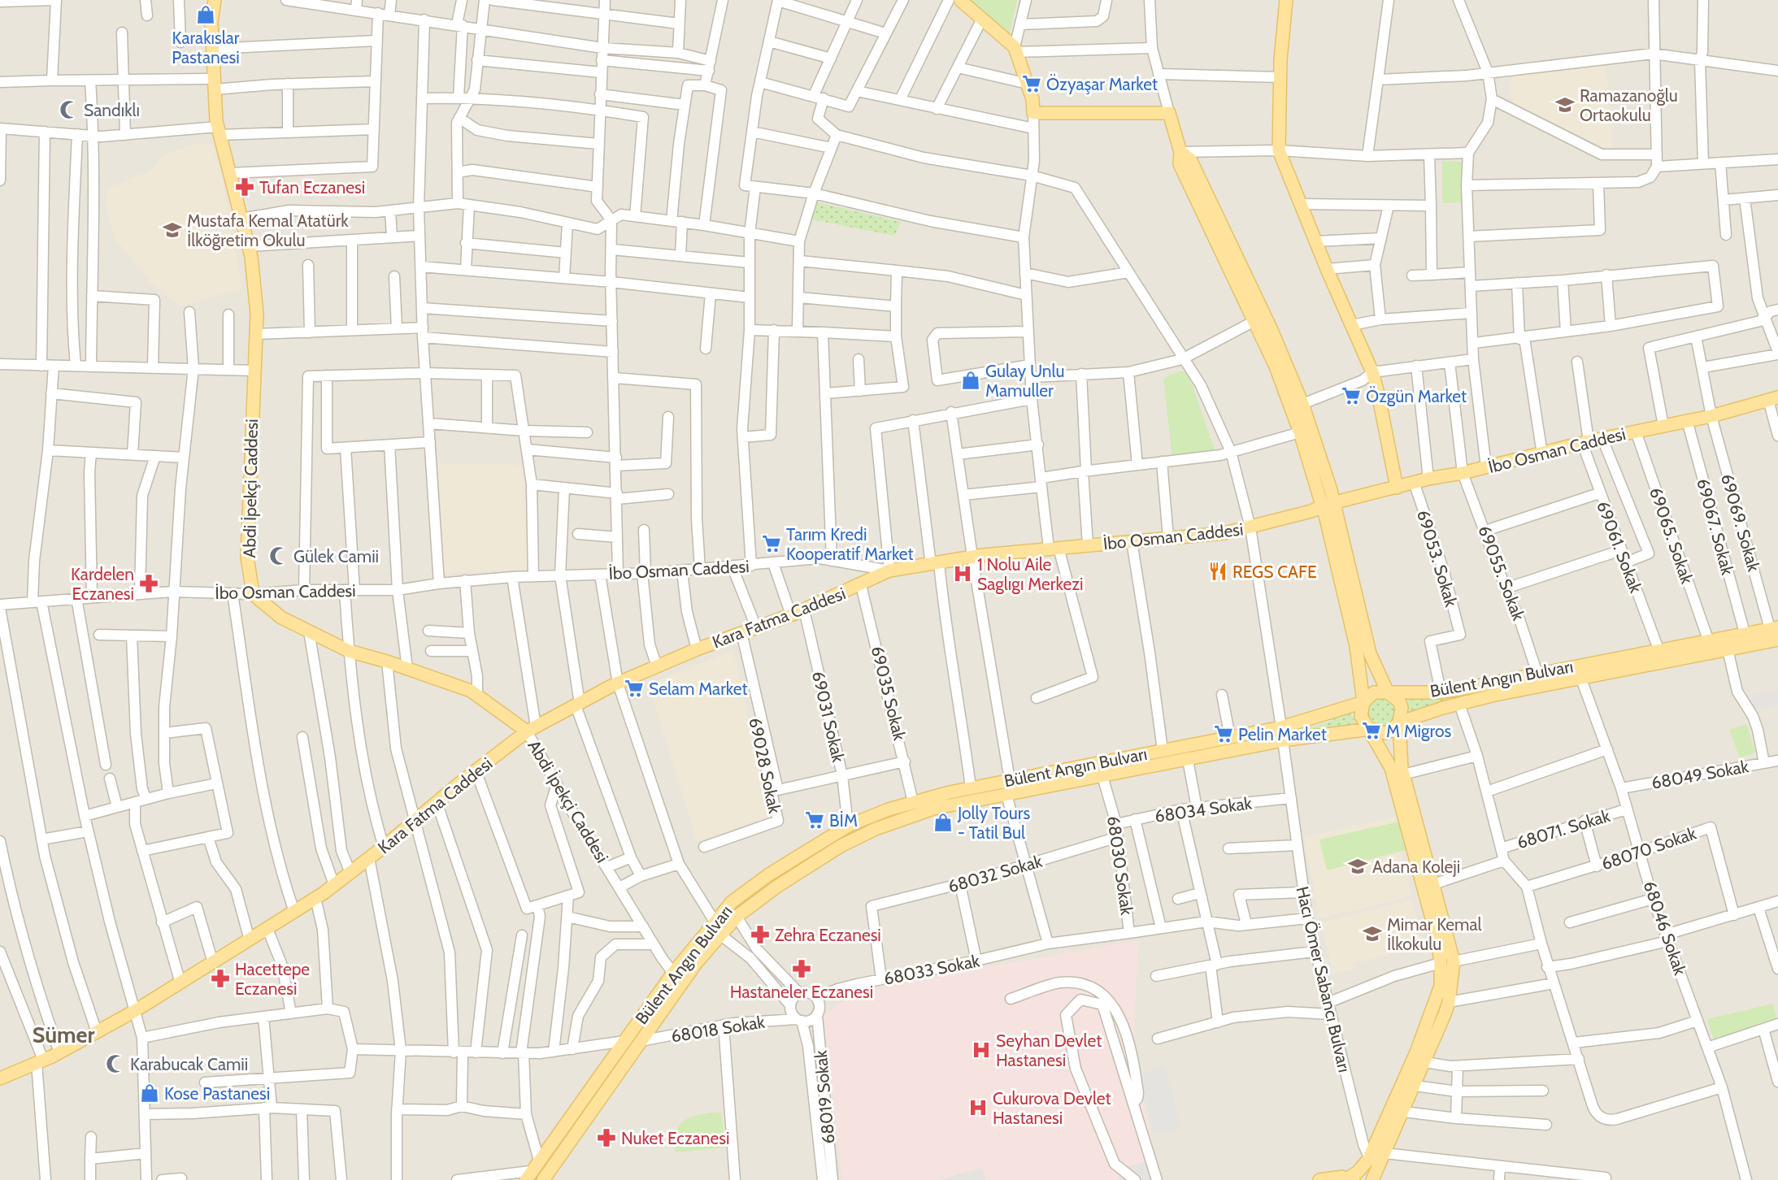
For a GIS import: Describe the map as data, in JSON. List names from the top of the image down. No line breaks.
{"streets":{"main road":["İbo Osman Caddesi","Abdi İpekçi Caddesi","Kara Fatma Caddesi","Bülent Angın Bulvarı"],"street":["69069. Sokak","69067. Sokak","69065. Sokak","69061. Sokak","69053. Sokak","69055. Sokak","69035 Sokak","69031 Sokak","69028 Sokak","68049 Sokak","68034 Sokak","68071. Sokak","68070 Sokak","68030 Sokak","68032 Sokak","68046 Sokak","68033 Sokak","Hacı Ömer Sabancı Bulvarı","68018 Sokak","68019 Sokak"]},"crossings":[["İbo Osman Caddesi","Abdi İpekçi Caddesi"],["İbo Osman Caddesi","69069. Sokak"],["İbo Osman Caddesi","69067. Sokak"],["İbo Osman Caddesi","69065. Sokak"],["İbo Osman Caddesi","69061. Sokak"],["İbo Osman Caddesi","69053. Sokak"],["İbo Osman Caddesi","69055. Sokak"],["İbo Osman Caddesi","Kara Fatma Caddesi"],["Abdi İpekçi Caddesi","Kara Fatma Caddesi"],["Abdi İpekçi Caddesi","Bülent Angın Bulvarı"],["69069. Sokak","Bülent Angın Bulvarı"],["69067. Sokak","Bülent Angın Bulvarı"],["69065. Sokak","Bülent Angın Bulvarı"],["69061. Sokak","Bülent Angın Bulvarı"],["69053. Sokak","Bülent Angın Bulvarı"],["69055. Sokak","Bülent Angın Bulvarı"],["Kara Fatma Caddesi","69035 Sokak"],["Kara Fatma Caddesi","69031 Sokak"],["Kara Fatma Caddesi","69028 Sokak"],["Bülent Angın Bulvarı","69035 Sokak"],["Bülent Angın Bulvarı","69031 Sokak"],["Bülent Angın Bulvarı","68030 Sokak"],["Bülent Angın Bulvarı","68046 Sokak"],["Bülent Angın Bulvarı","Hacı Ömer Sabancı Bulvarı"],["Bülent Angın Bulvarı","68018 Sokak"],["68049 Sokak","68046 Sokak"],["68034 Sokak","68030 Sokak"],["68034 Sokak","Hacı Ömer Sabancı Bulvarı"],["68071. Sokak","68046 Sokak"],["68070 Sokak","68046 Sokak"],["68030 Sokak","68032 Sokak"],["68030 Sokak","68033 Sokak"],["68032 Sokak","68033 Sokak"],["68033 Sokak","68018 Sokak"],["68033 Sokak","68019 Sokak"],["68018 Sokak","68019 Sokak"]],"districts":["Sümer"],"places":{"shop":["Karakıslar Pastanesi","Gulay Unlu Mamuller","Jolly Tours - Tatil Bul","Kose Pastanesi"],"supermarket":["Özyaşar Market","Özgün Market","Tarım Kredi Kooperatif Market","Selam Market","M Migros","Pelin Market","BİM"],"school or university":["Ramazanoğlu Ortaokulu","Mustafa Kemal Atatürk İlköğretim Okulu","Adana Koleji","Mimar Kemal İlkokulu"],"mosque":["Sandıklı","Gülek Camii","Karabucak Camii"],"pharmacy":["Tufan Eczanesi","Kardelen Eczanesi","Zehra Eczanesi","Hastaneler Eczanesi","Hacettepe Eczanesi","Nuket Eczanesi"],"restaurant":["REGS CAFE"],"hospital":["1 Nolu Aile Saglıgı Merkezi","Seyhan Devlet Hastanesi","Cukurova Devlet Hastanesi"]}}
